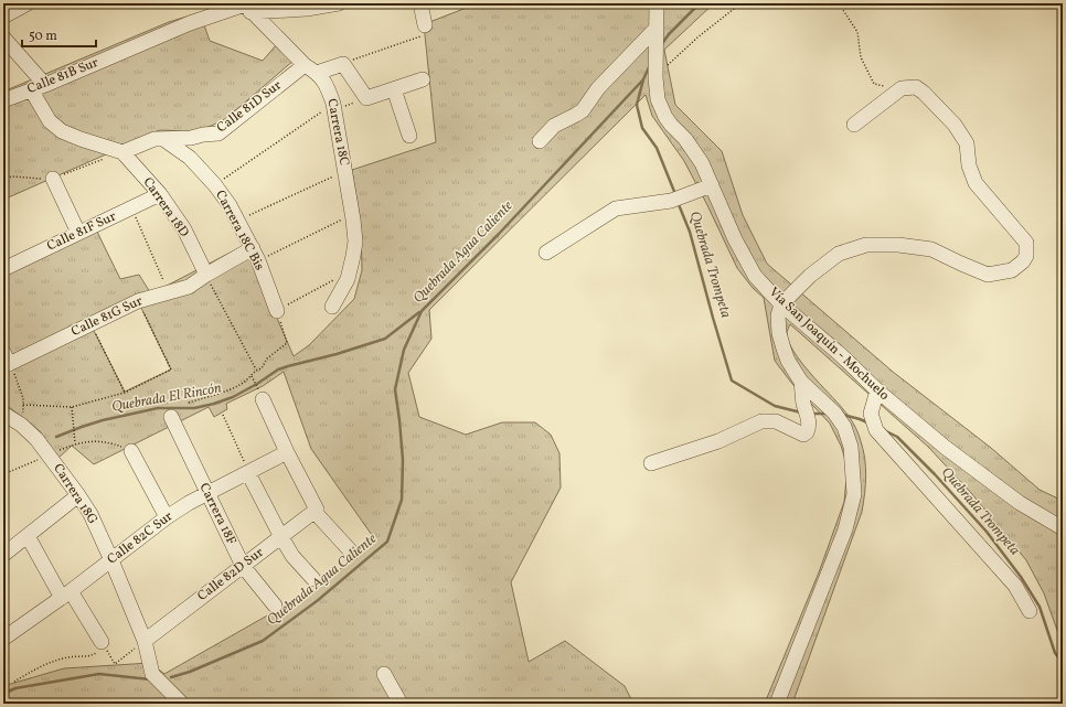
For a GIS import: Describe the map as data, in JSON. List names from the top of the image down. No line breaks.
{"streets":{"street":["Calle 81B Sur","Calle 81D Sur","Carrera 18C","Carrera 18D","Carrera 18C Bis","Calle 81F Sur","Calle 81G Sur","Vía San Joaquín - Mochuelo","Carrera 18G","Carrera 18F","Calle 82C Sur","Calle 82D Sur"]},"crossings":[["Calle 81B Sur","Carrera 18C"],["Calle 81D Sur","Carrera 18C"],["Calle 81D Sur","Carrera 18D"],["Calle 81D Sur","Carrera 18C Bis"],["Carrera 18D","Calle 81F Sur"],["Carrera 18D","Calle 81G Sur"],["Carrera 18C Bis","Calle 81G Sur"],["Carrera 18G","Calle 82C Sur"],["Carrera 18G","Calle 82D Sur"],["Carrera 18F","Calle 82C Sur"],["Carrera 18F","Calle 82D Sur"]],"water":["Quebrada Agua Caliente","Quebrada Trompeta","Quebrada El Rincón"],"scale_bar":"50 m"}
